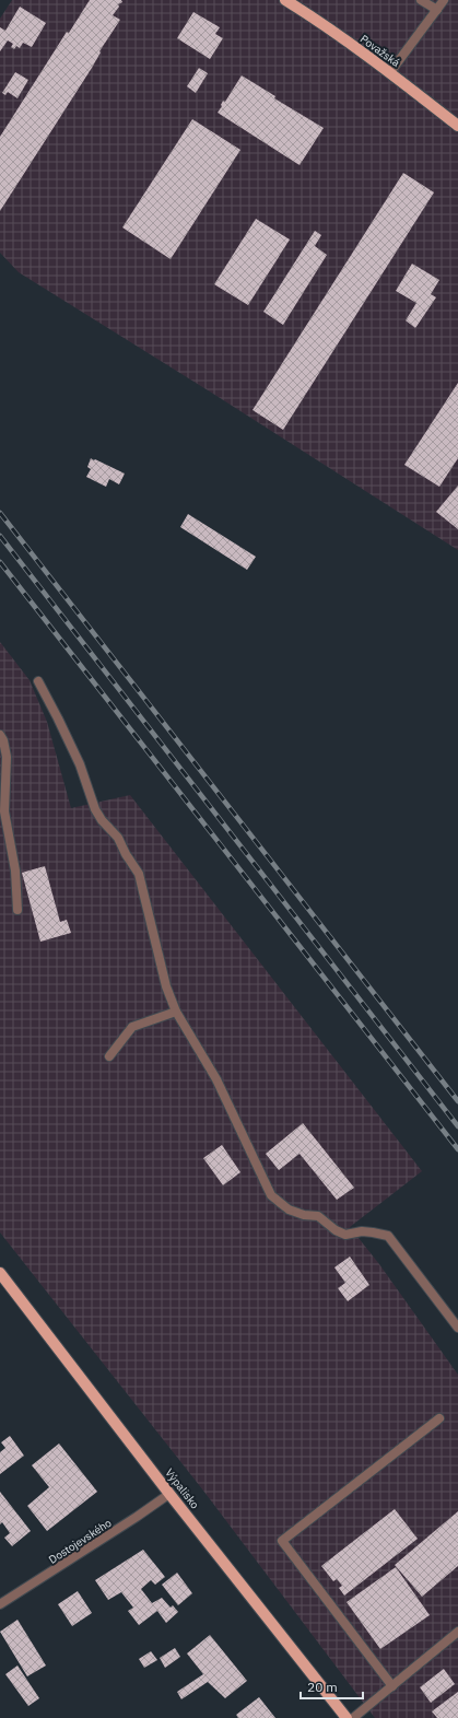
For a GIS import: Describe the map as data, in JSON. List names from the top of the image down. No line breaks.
{"streets":{"main road":["Považská","Výpalisko"],"street":["Dostojevského"]},"crossings":[["Výpalisko","Dostojevského"]],"scale_bar":"20 m"}
